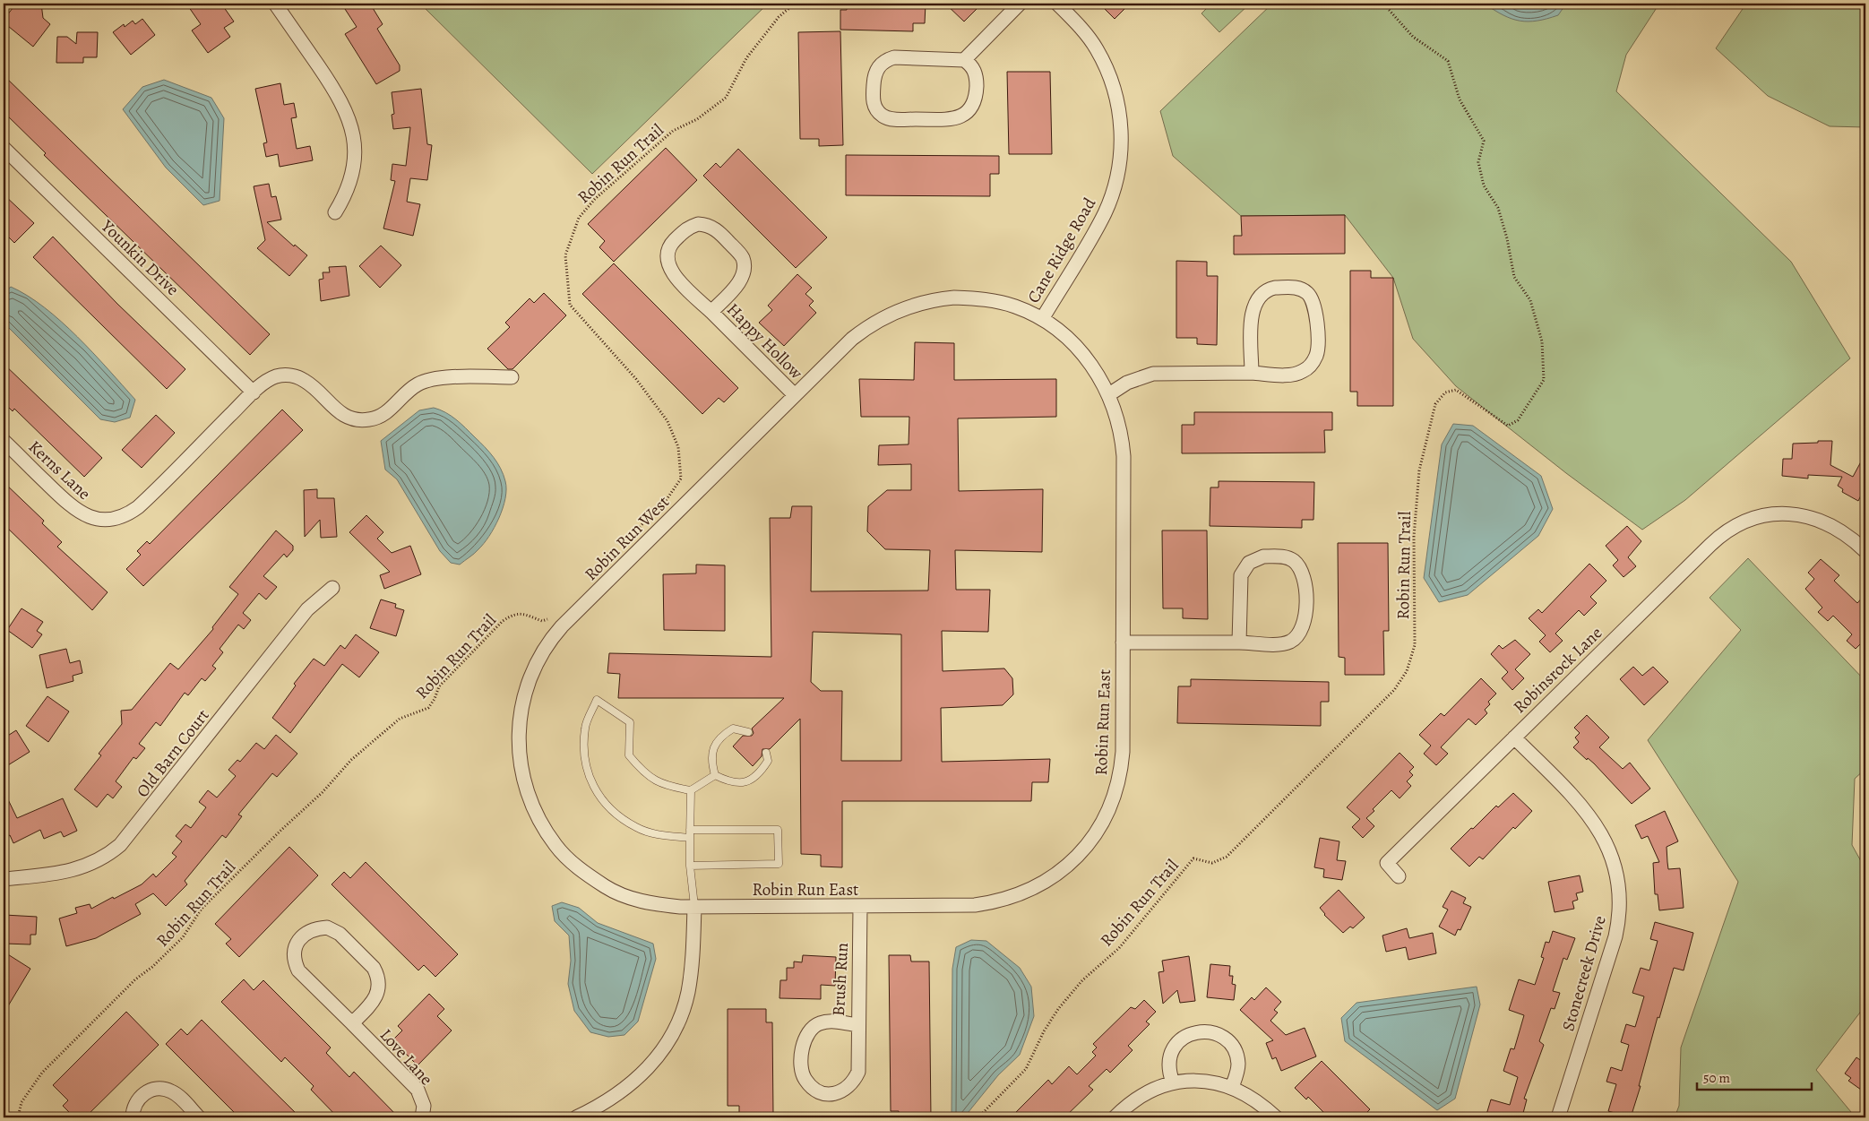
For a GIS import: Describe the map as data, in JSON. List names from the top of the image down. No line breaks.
{"streets":{"street":["Cane Ridge Road","Younkin Drive","Happy Hollow","Kerns Lane","Robin Run West","Robinsrock Lane","Robin Run East","Old Barn Court","Stonecreek Drive","Brush Run","Love Lane"],"path":["Robin Run Trail"]},"crossings":[["Cane Ridge Road","Robin Run West"],["Cane Ridge Road","Robin Run East"],["Younkin Drive","Kerns Lane"],["Happy Hollow","Robin Run West"],["Robin Run West","Robin Run East"],["Robinsrock Lane","Stonecreek Drive"],["Robin Run East","Brush Run"]],"scale_bar":"50 m"}
